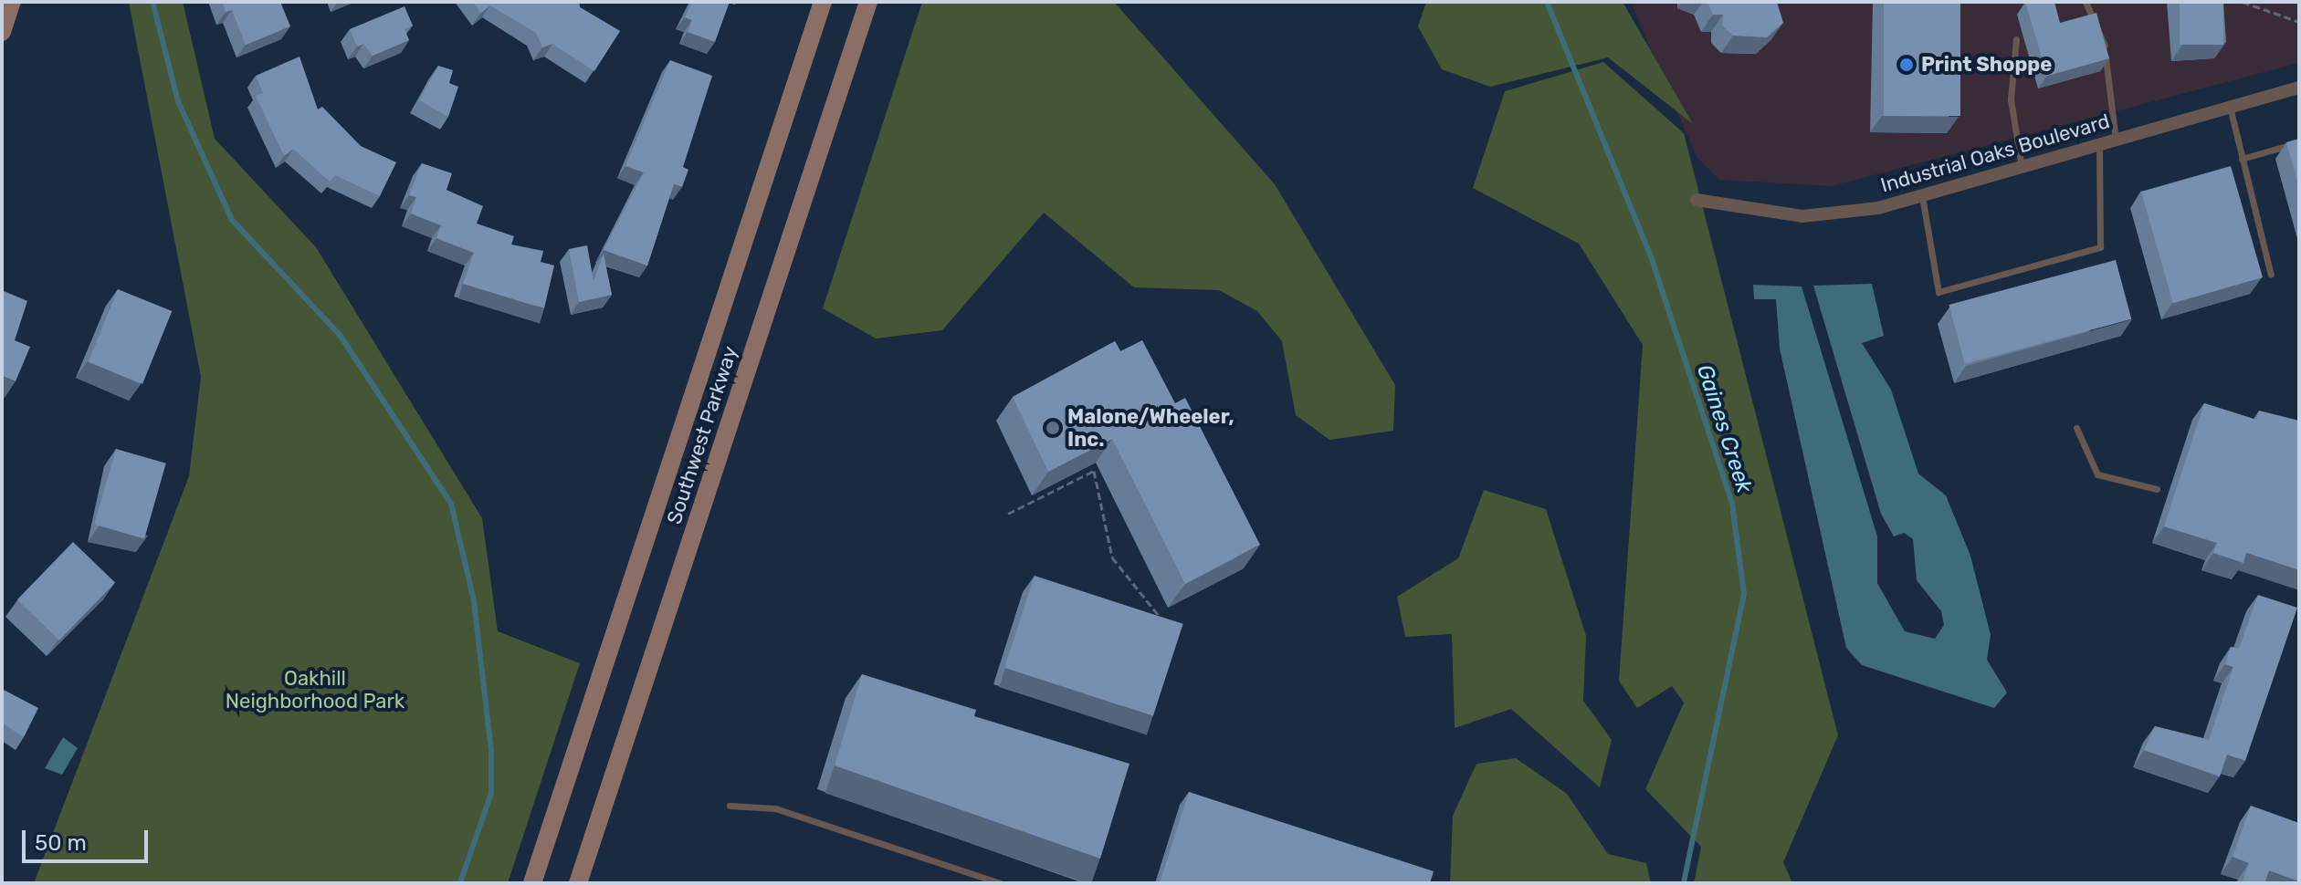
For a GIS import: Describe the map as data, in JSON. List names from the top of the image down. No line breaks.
{"streets":{"main road":["Southwest Parkway"],"street":["Industrial Oaks Boulevard"]},"water":["Gaines Creek"],"parks":["Oakhill Neighborhood Park"],"places":["Print Shoppe","Malone/Wheeler, Inc."],"scale_bar":"50 m"}
